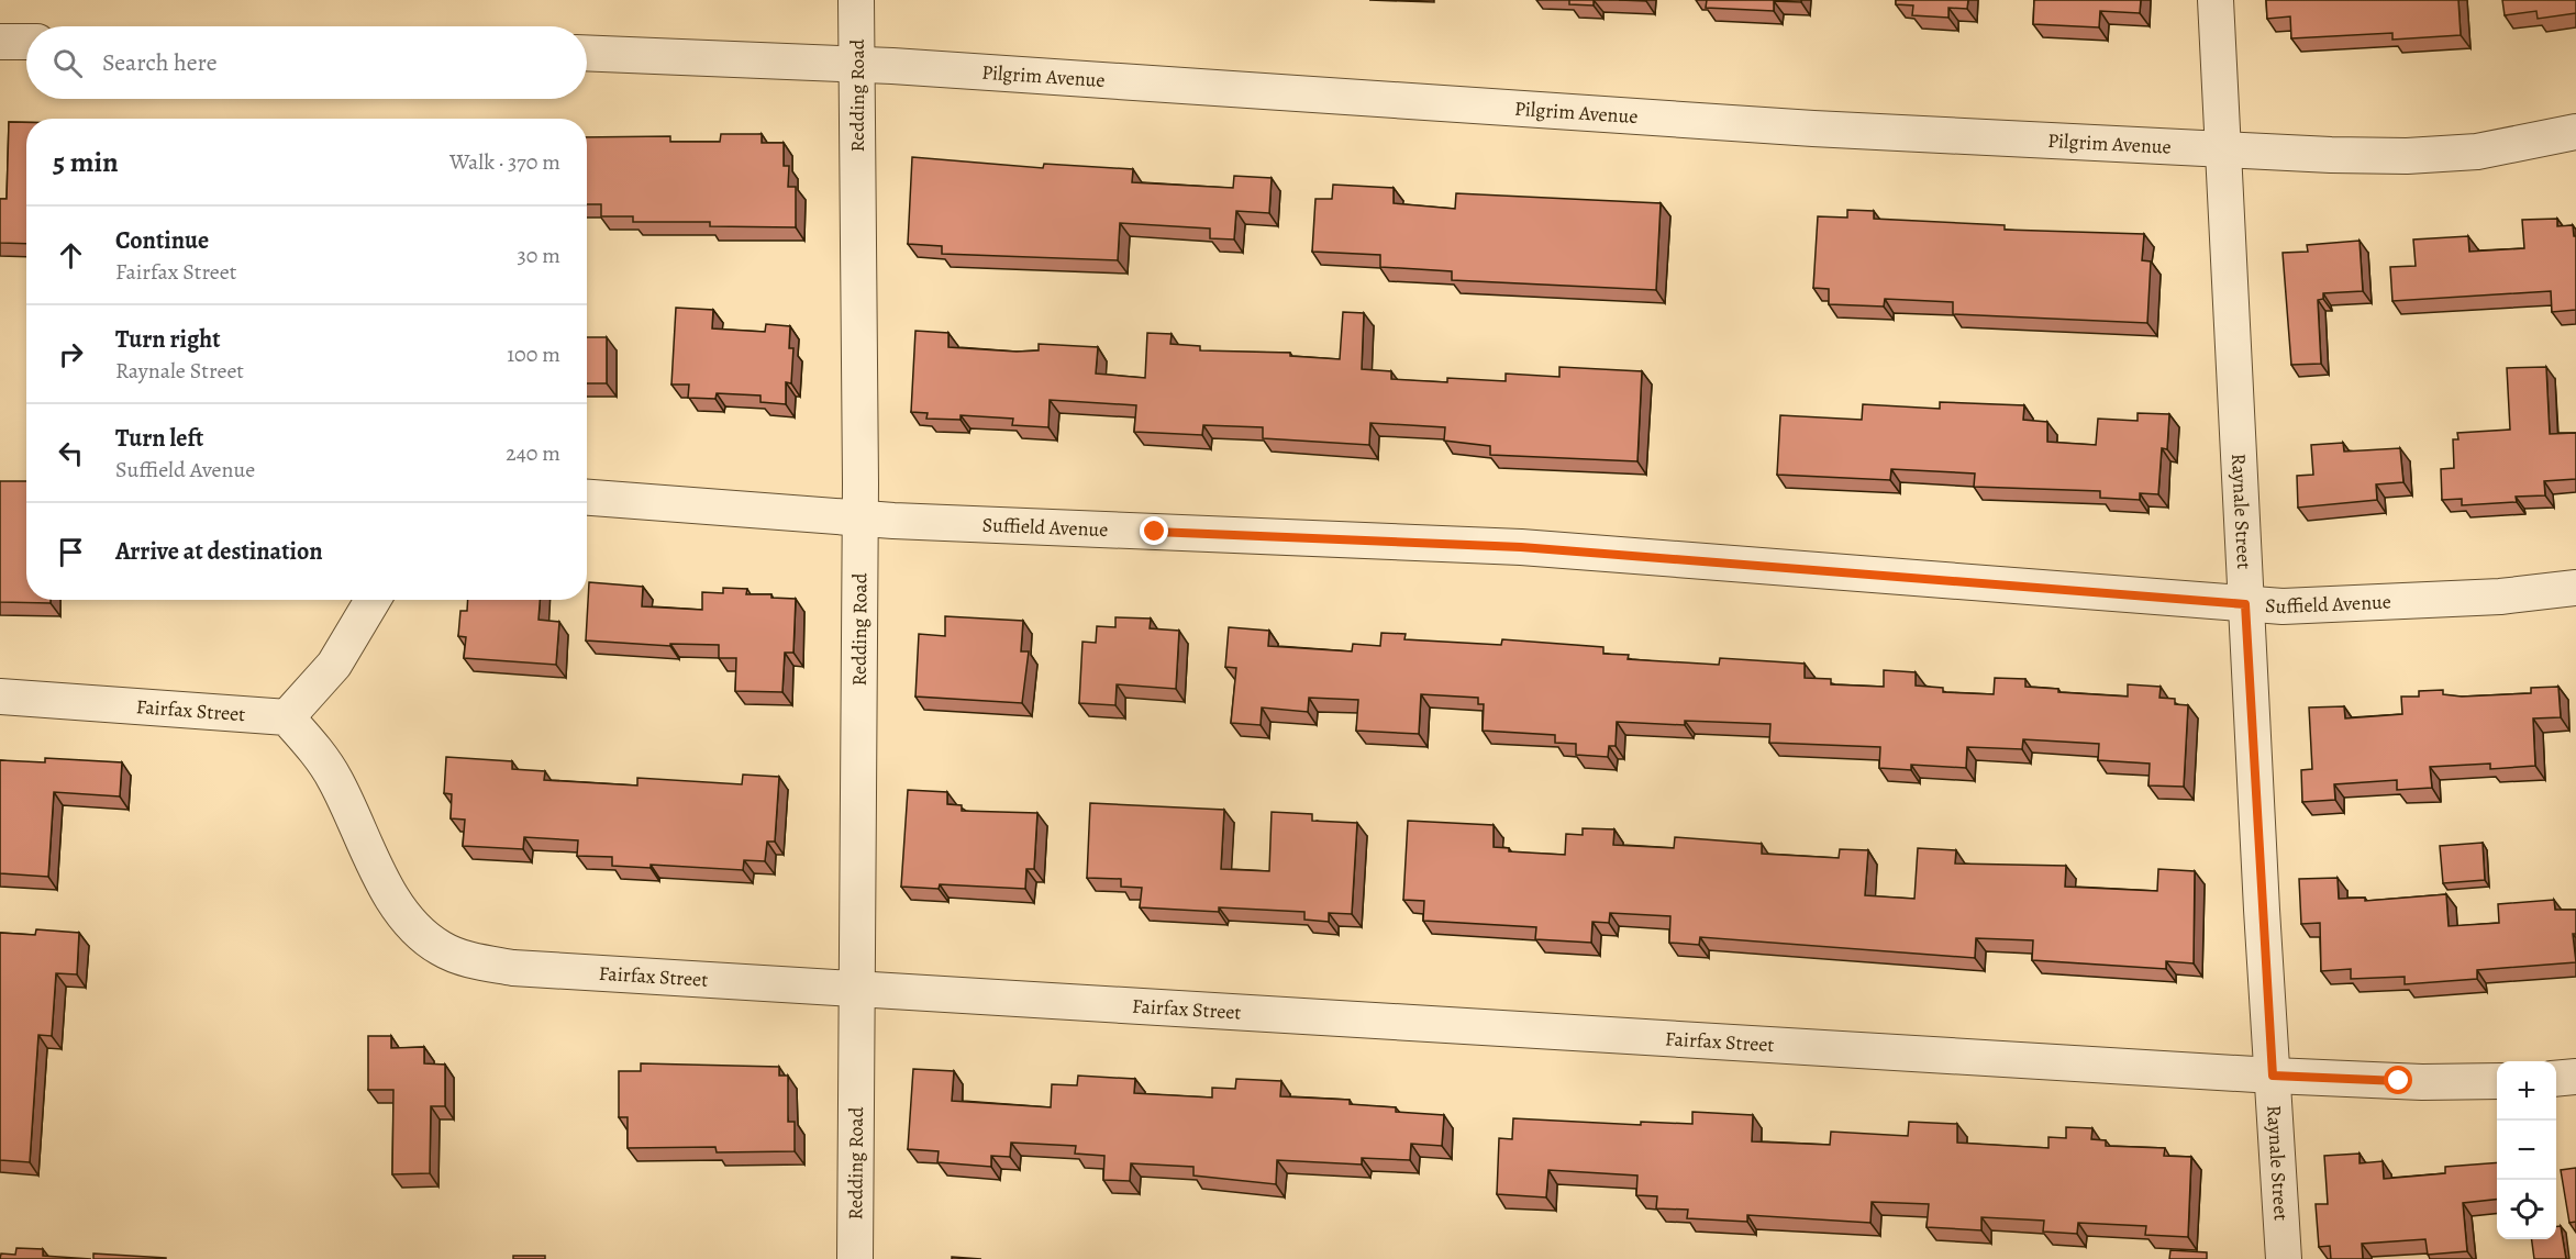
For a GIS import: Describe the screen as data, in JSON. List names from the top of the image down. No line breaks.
{"streets":{"street":["Pilgrim Avenue","Redding Road","Raynale Street","Suffield Avenue","Fairfax Street"]},"crossings":[["Pilgrim Avenue","Redding Road"],["Pilgrim Avenue","Raynale Street"],["Redding Road","Suffield Avenue"],["Redding Road","Fairfax Street"],["Raynale Street","Suffield Avenue"],["Raynale Street","Fairfax Street"]],"page":{"search":"Search here","heading":["5 min","Walk · 370 m"],"list":[["Continue","Fairfax Street","30 m"],["Turn right","Raynale Street","100 m"],["Turn left","Suffield Avenue","240 m"],"Arrive at destination"],"map_buttons":["+","−"]}}
